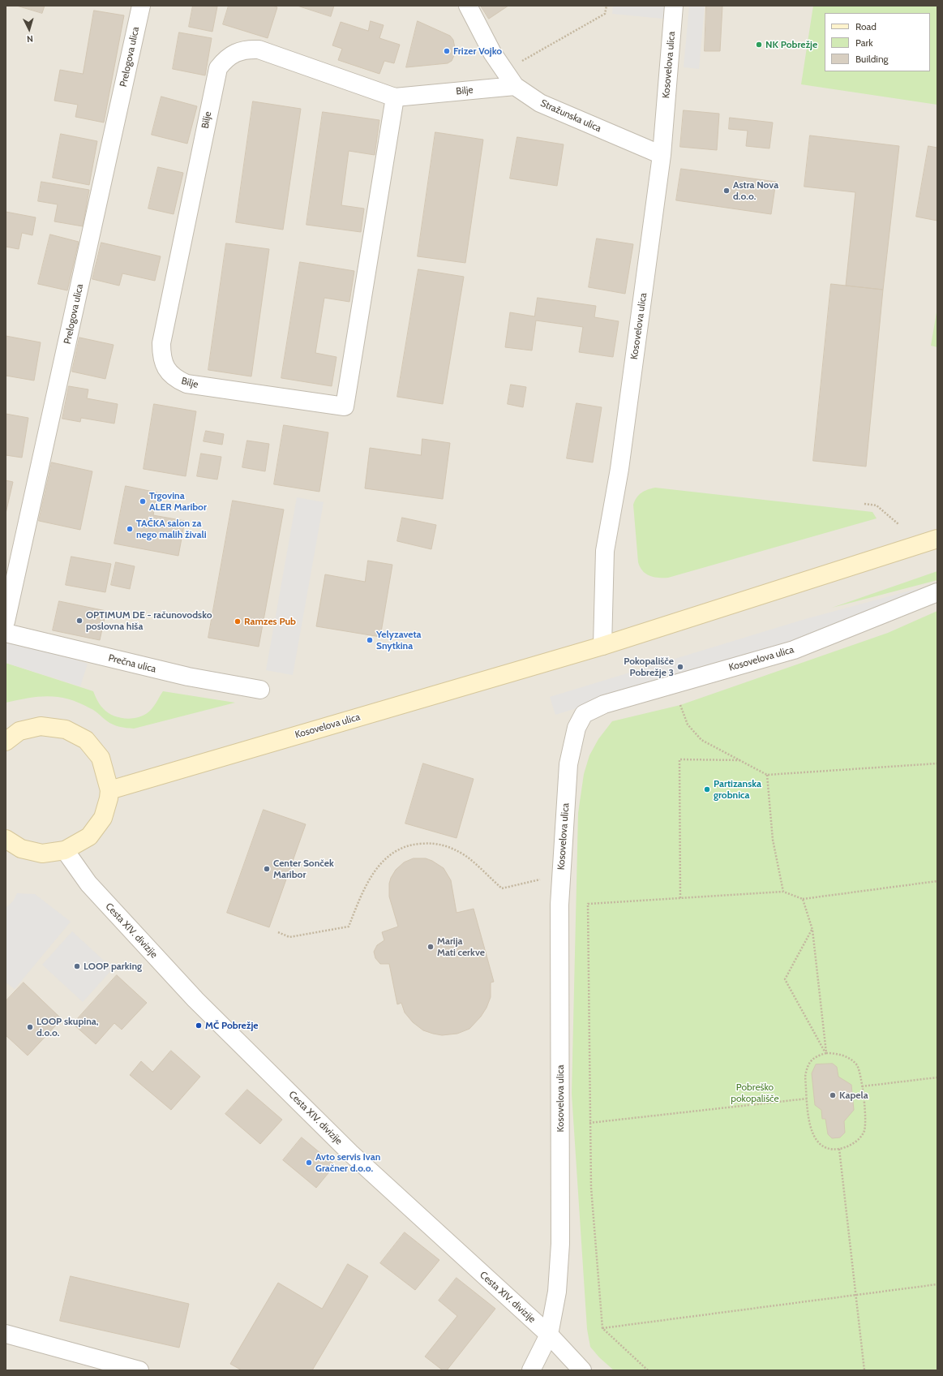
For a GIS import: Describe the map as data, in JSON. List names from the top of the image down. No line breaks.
{"streets":{"street":["Prelogova ulica","Kosovelova ulica","Bilje","Stražunska ulica","Prečna ulica","Cesta XIV. divizije"]},"crossings":[["Kosovelova ulica","Stražunska ulica"],["Kosovelova ulica","Cesta XIV. divizije"],["Bilje","Stražunska ulica"]],"parks":["Pobreško pokopališče"],"places":["NK Pobrežje","Frizer Vojko","Astra Nova d.o.o.","Trgovina ALER Maribor","TAČKA salon za nego malih živali","OPTIMUM DE - računovodsko poslovna hiša","Ramzes Pub","Yelyzaveta Snytkina","Pokopališče Pobrežje 3","Partizanska grobnica","Center Sonček Maribor","Marija Mati cerkve","LOOP parking","MČ Pobrežje","LOOP skupina, d.o.o.","Kapela","Avto servis Ivan Gračner d.o.o."],"legend":["Road","Park","Building"],"north":"bottom"}
